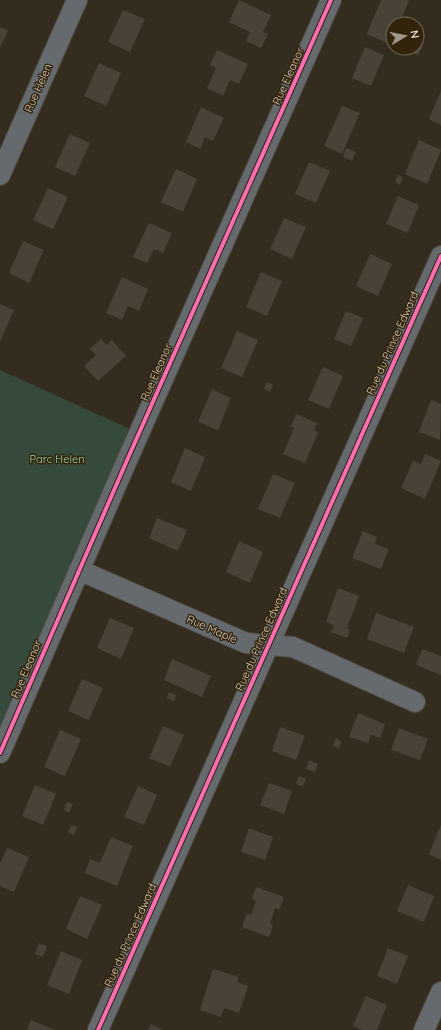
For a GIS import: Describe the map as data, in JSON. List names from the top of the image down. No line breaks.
{"streets":{"street":["Rue Eleanor","Rue Helen","Rue du Prince Edward","Rue Maple"]},"crossings":[["Rue Eleanor","Rue Maple"],["Rue du Prince Edward","Rue Maple"]],"parks":["Parc Helen"],"north":"right"}
